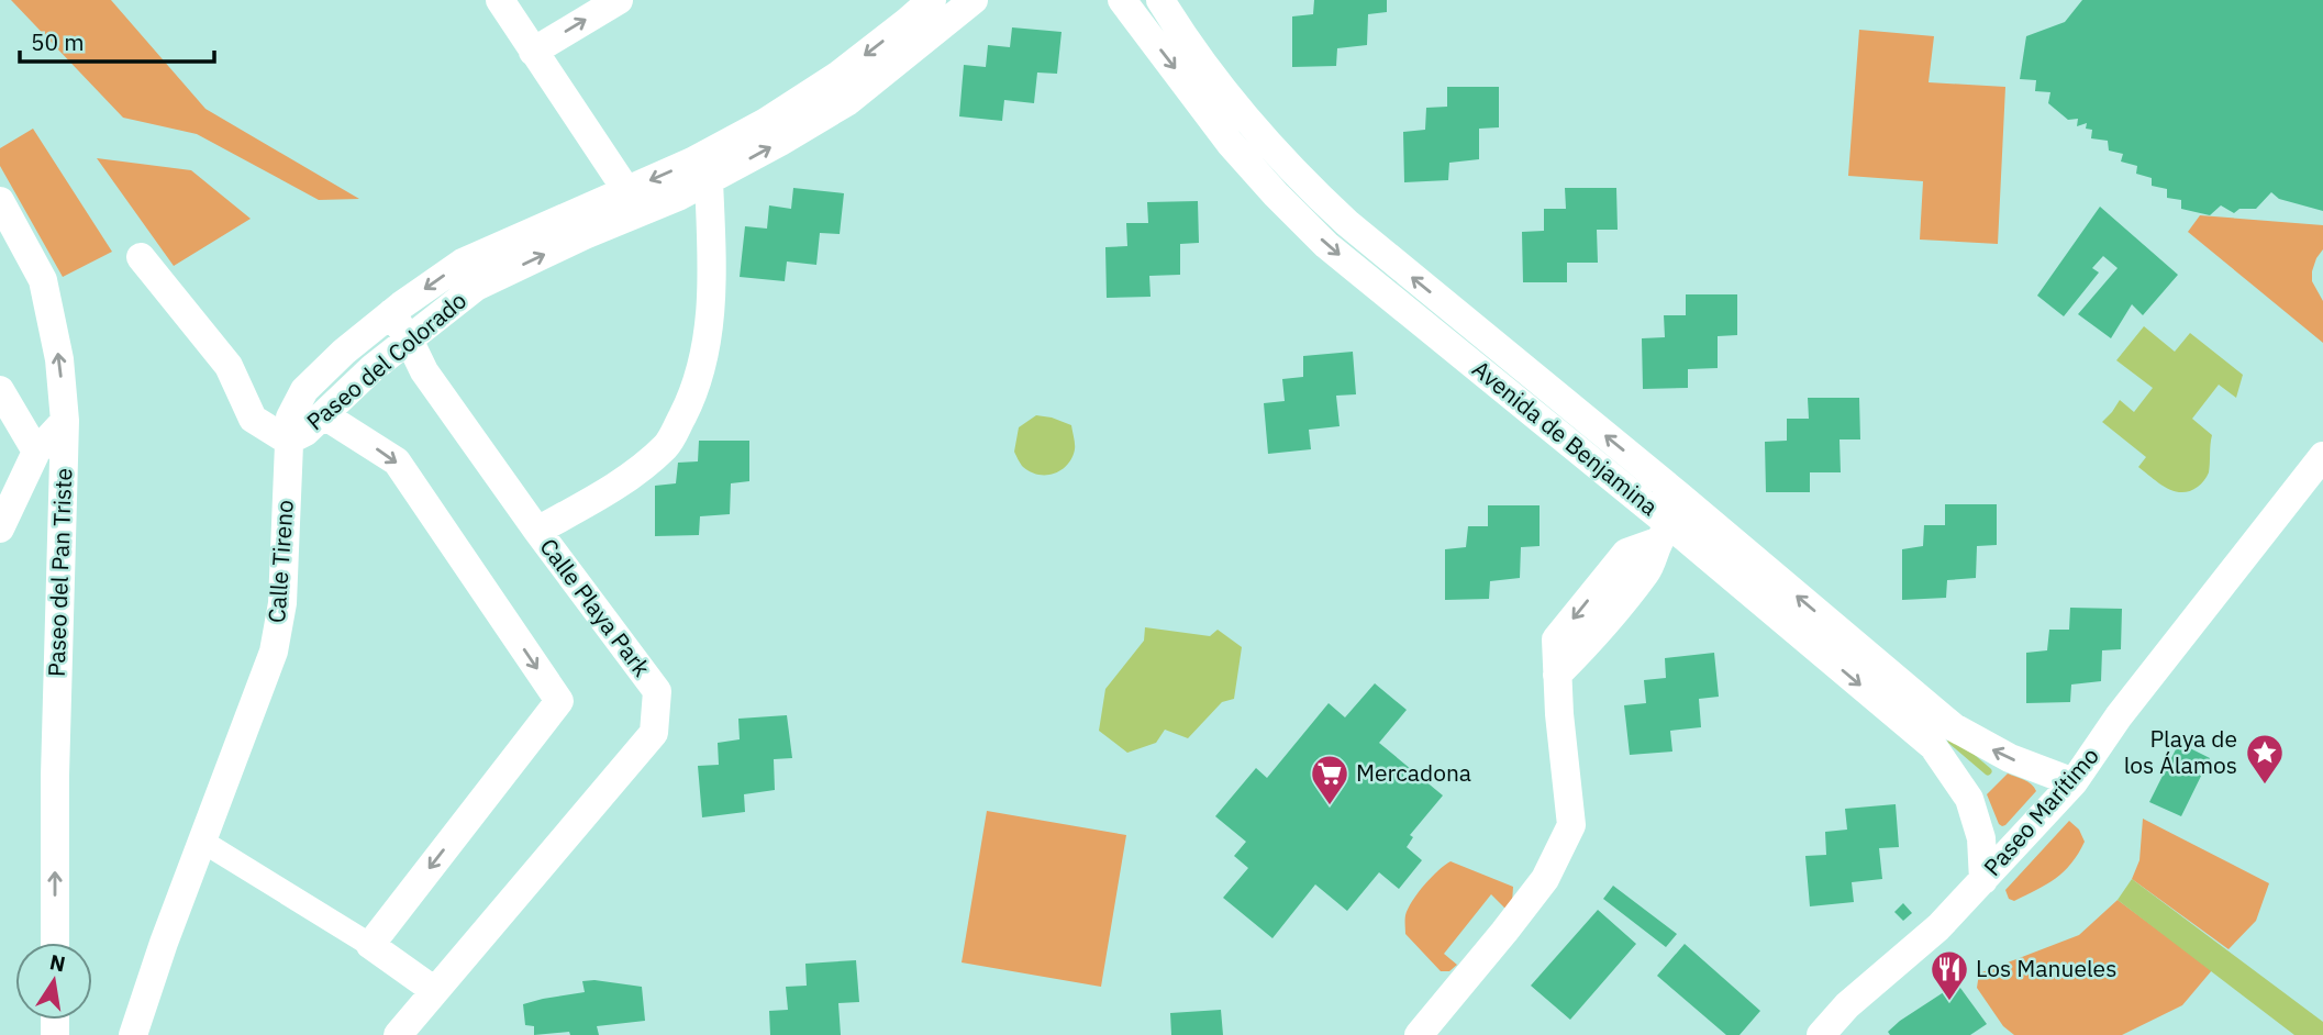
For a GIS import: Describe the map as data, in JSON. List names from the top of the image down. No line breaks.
{"streets":{"street":["Paseo del Colorado","Avenida de Benjamina","Calle Tireno","Paseo del Pan Triste","Calle Playa Park","Paseo Marítimo"]},"crossings":[["Paseo del Colorado","Calle Tireno"],["Paseo del Colorado","Calle Playa Park"],["Avenida de Benjamina","Paseo Marítimo"]],"one_way":["Paseo del Pan Triste"],"places":{"place":["Playa de los Álamos"],"supermarket":["Mercadona"],"restaurant":["Los Manueles"]},"scale_bar":"50 m","north":"top"}
